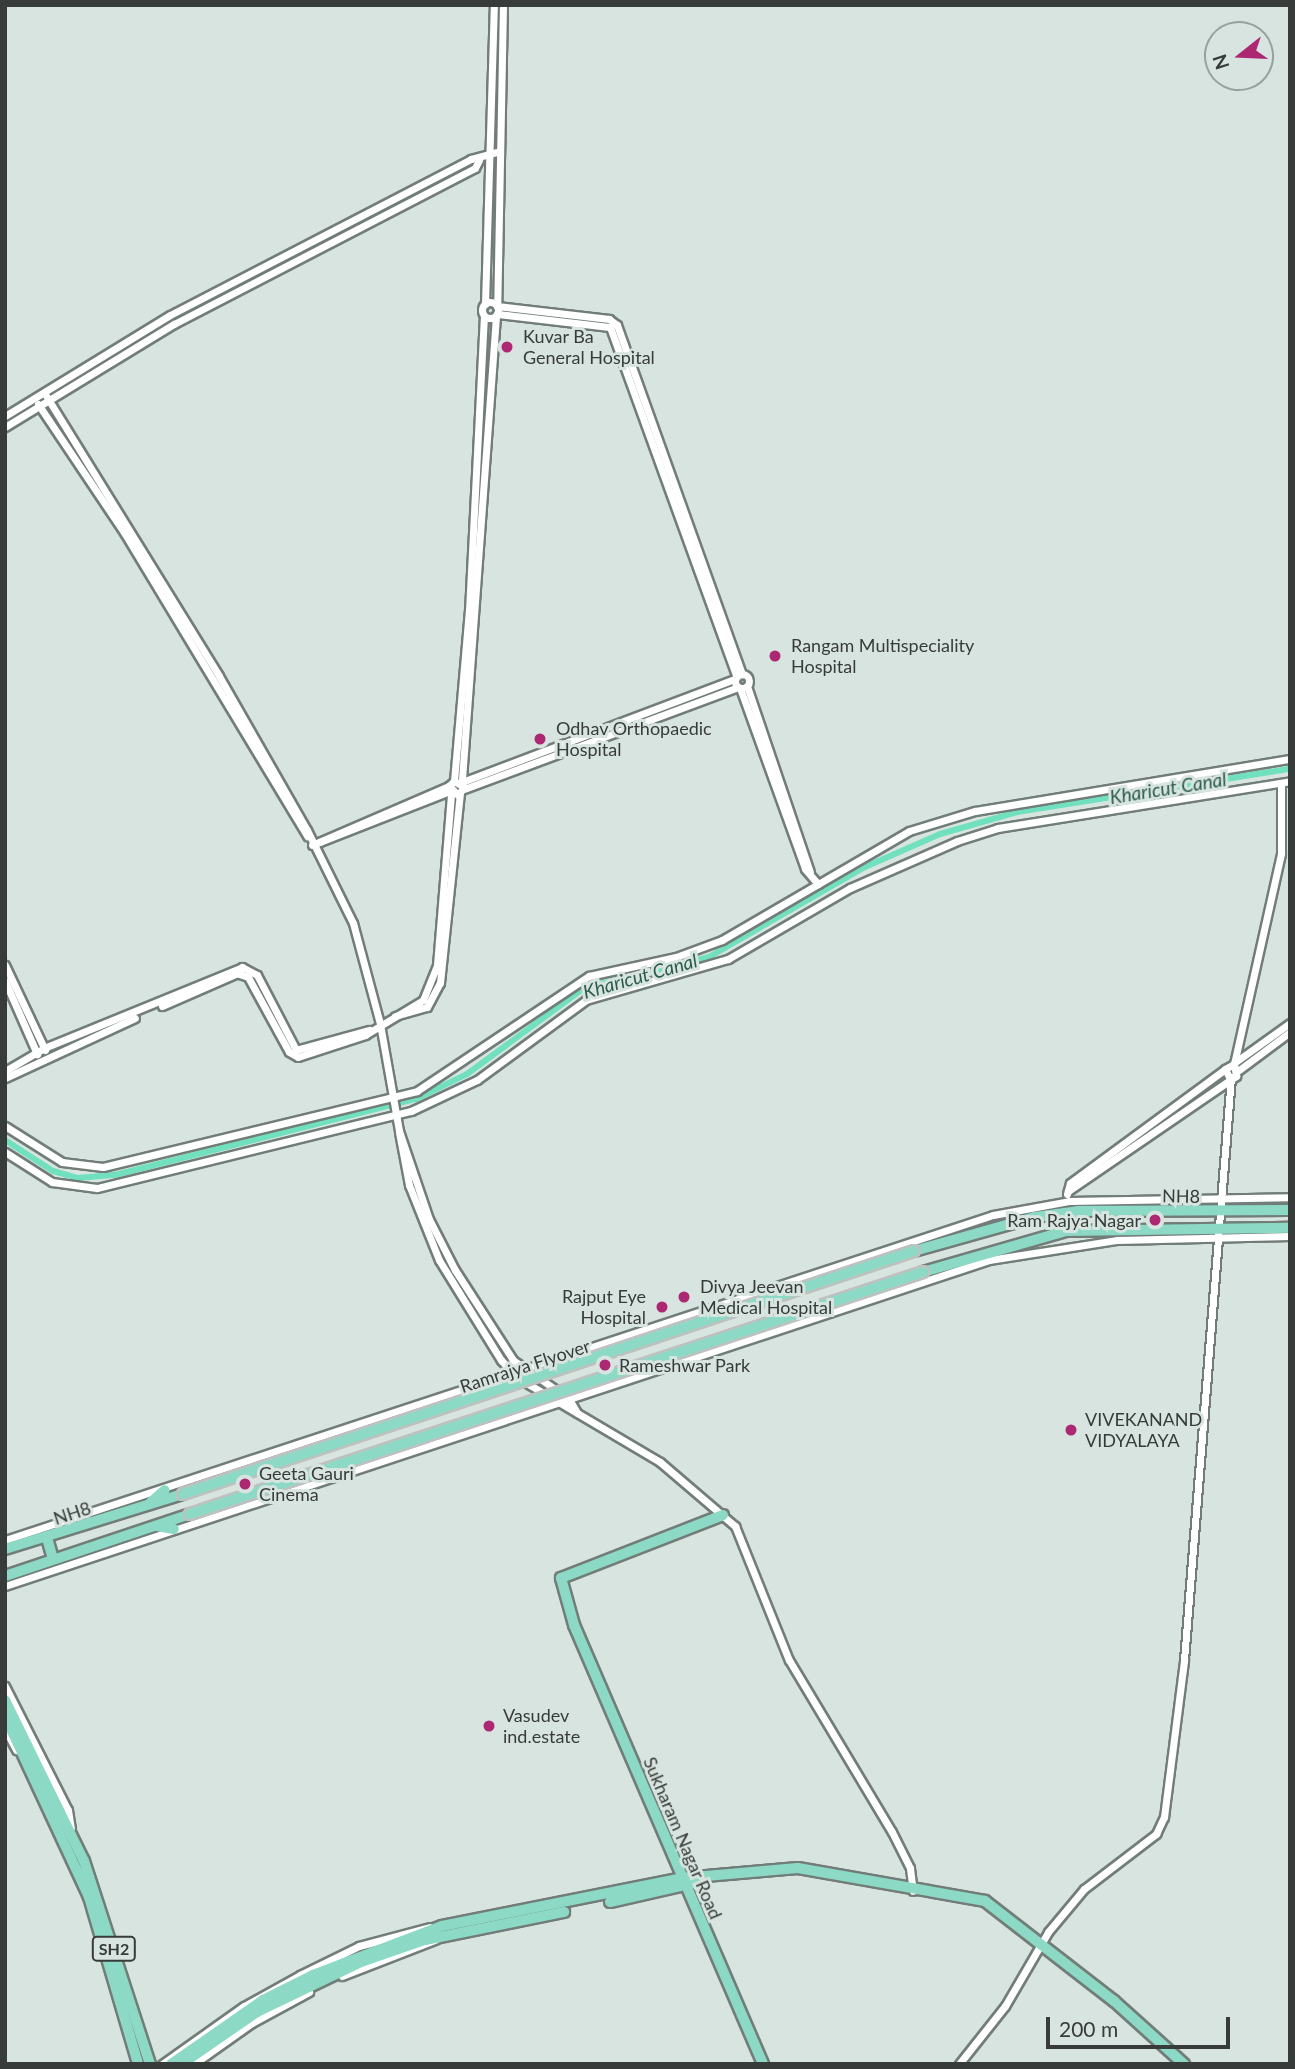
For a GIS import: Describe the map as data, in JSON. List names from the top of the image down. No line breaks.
{"streets":{"main road":["NH8","Ramrajya Flyover","Sukharam Nagar Road","SH2"]},"crossings":[["NH8","Ramrajya Flyover"]],"water":["Kharicut Canal"],"places":["Kuvar Ba General Hospital","Rangam Multispeciality Hospital","Odhav Orthopaedic Hospital","Ram Rajya Nagar","Divya Jeevan Medical Hospital","Rajput Eye Hospital","Rameshwar Park","VIVEKANAND VIDYALAYA","Geeta Gauri Cinema","Vasudev ind.estate"],"scale_bar":"200 m","north":"left"}
